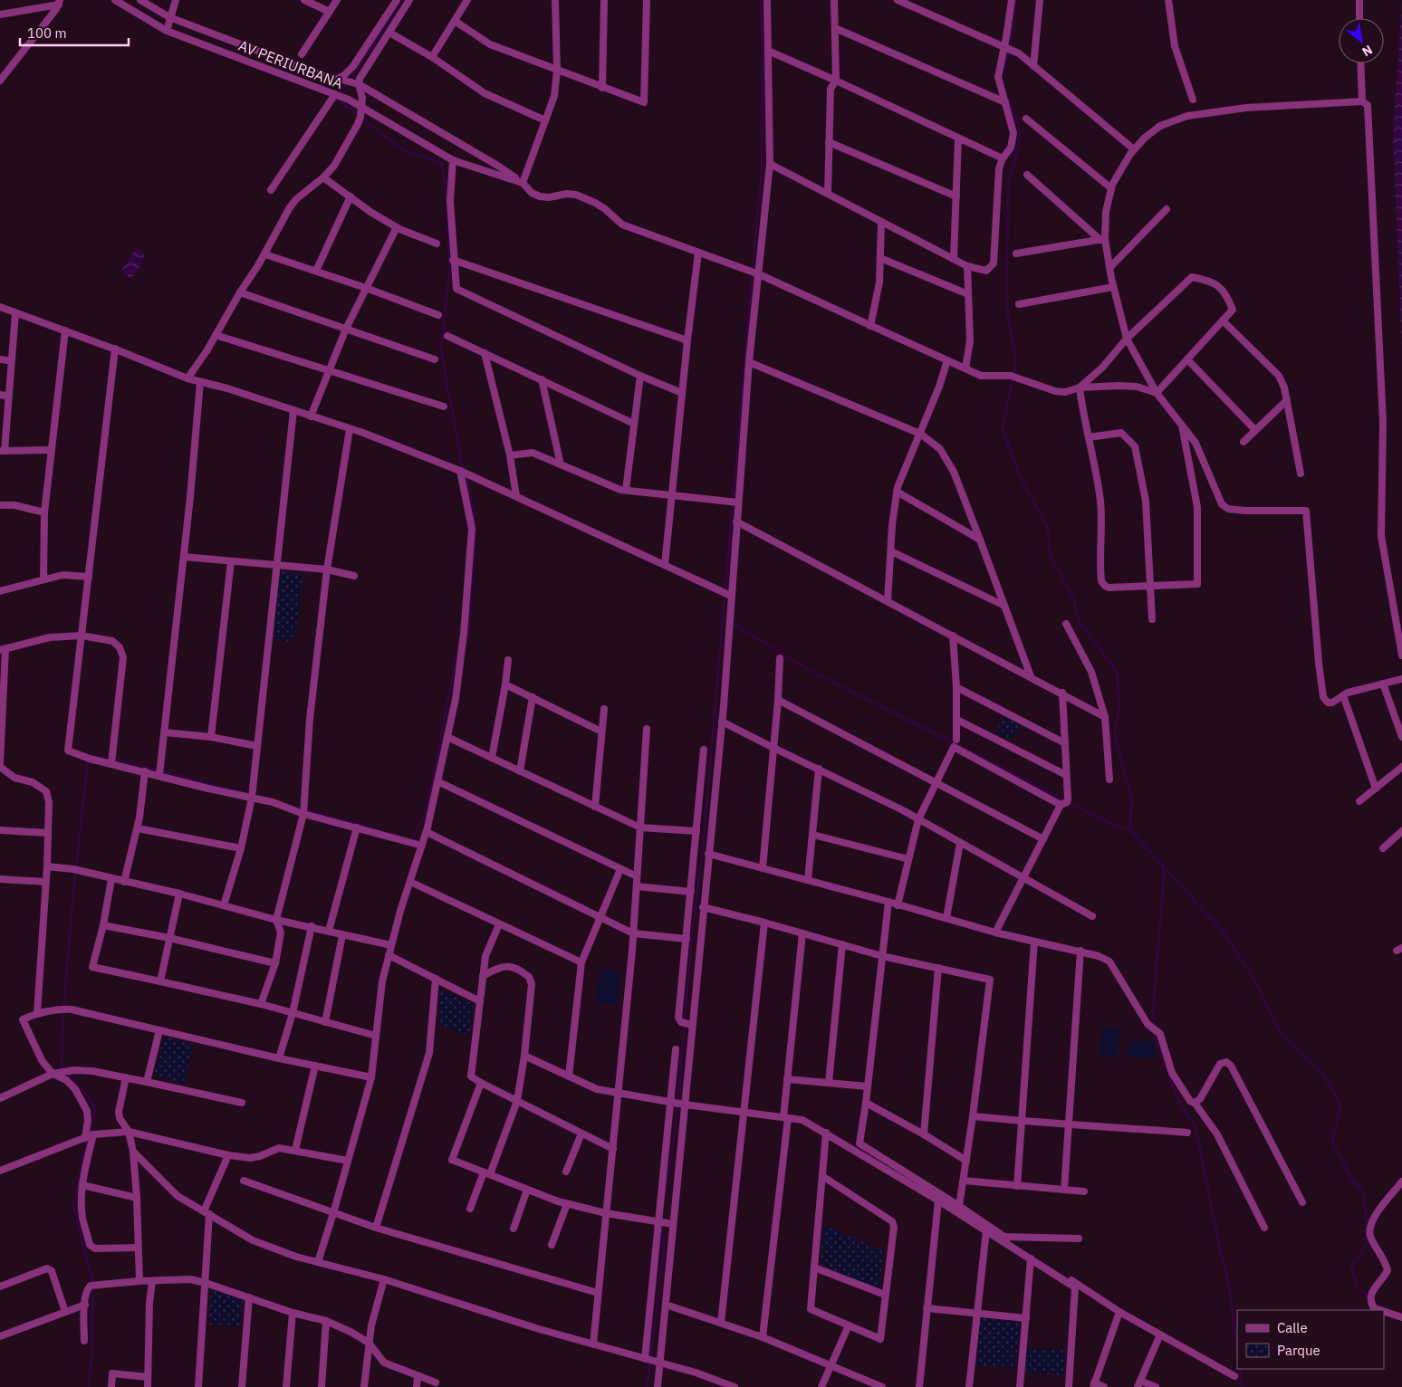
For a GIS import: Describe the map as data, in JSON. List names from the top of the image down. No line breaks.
{"streets":{"street":["AV PERIURBANA"]},"legend":["Calle","Parque"],"scale_bar":"100 m","north":"bottom right"}
